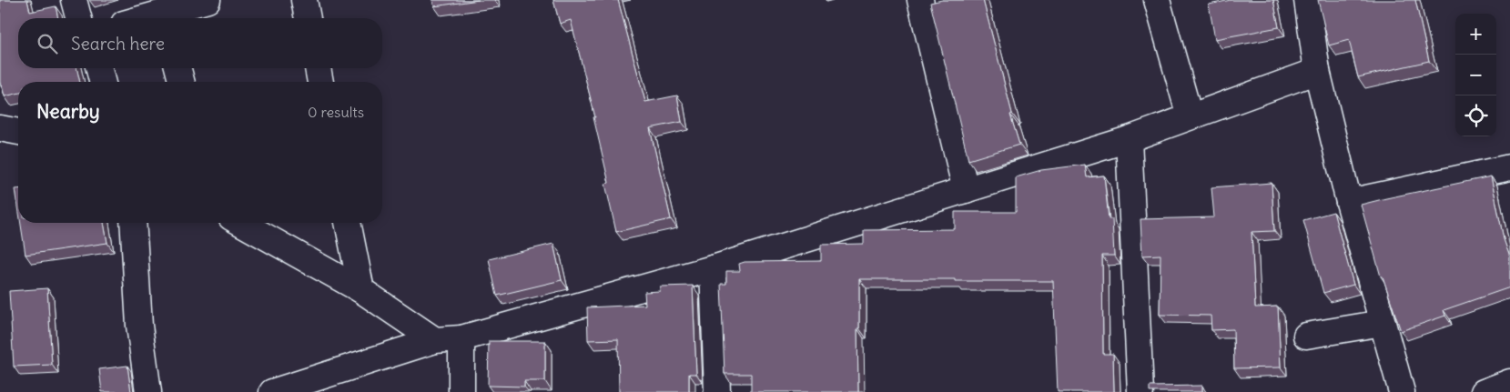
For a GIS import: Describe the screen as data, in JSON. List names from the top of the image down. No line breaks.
{"page":{"map_buttons":["+","−"],"search":"Search here","heading":["Nearby","0 results"]}}
